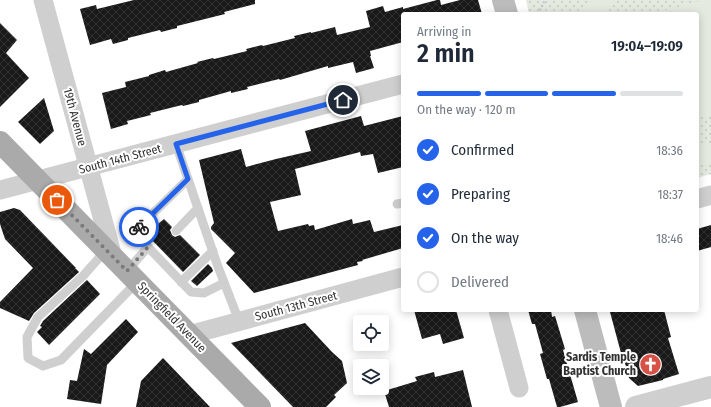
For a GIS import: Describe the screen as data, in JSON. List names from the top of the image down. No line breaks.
{"streets":{"main road":["Springfield Avenue"],"street":["19th Avenue","South 14th Street","South 13th Street"]},"crossings":[["19th Avenue","South 14th Street"],["19th Avenue","Springfield Avenue"],["South 14th Street","Springfield Avenue"],["South 13th Street","Springfield Avenue"]],"places":{"church":["Sardis Temple Baptist Church"]},"page":{"heading":["2 min","Arriving in","19:04–19:09"],"bar":"On the way · 120 m","list":[["Confirmed","18:36"],["Preparing","18:37"],["On the way","18:46"],"Delivered"]}}
